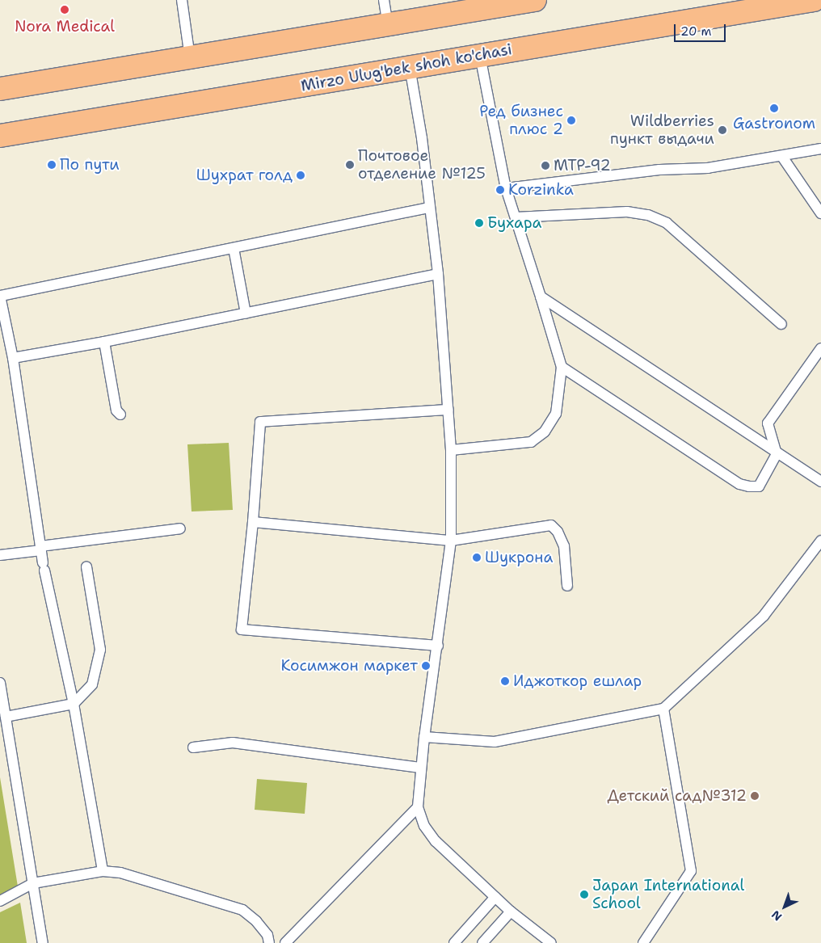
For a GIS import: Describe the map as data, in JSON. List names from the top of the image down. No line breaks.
{"streets":{"main road":["Mirzo Ulug'bek shoh ko'chasi"]},"places":["Nora Medical","Gastronom","Ред бизнес плюс 2","Wildberries пункт выдачи","По пути","Почтовое отделение №125","MTP-92","Шухрат голд","Korzinka","Бухара","Шукрона","Косимжон маркет","Иджоткор ешлар","Детский сад№312","Japan International School"],"scale_bar":"20 m","north":"bottom left"}
